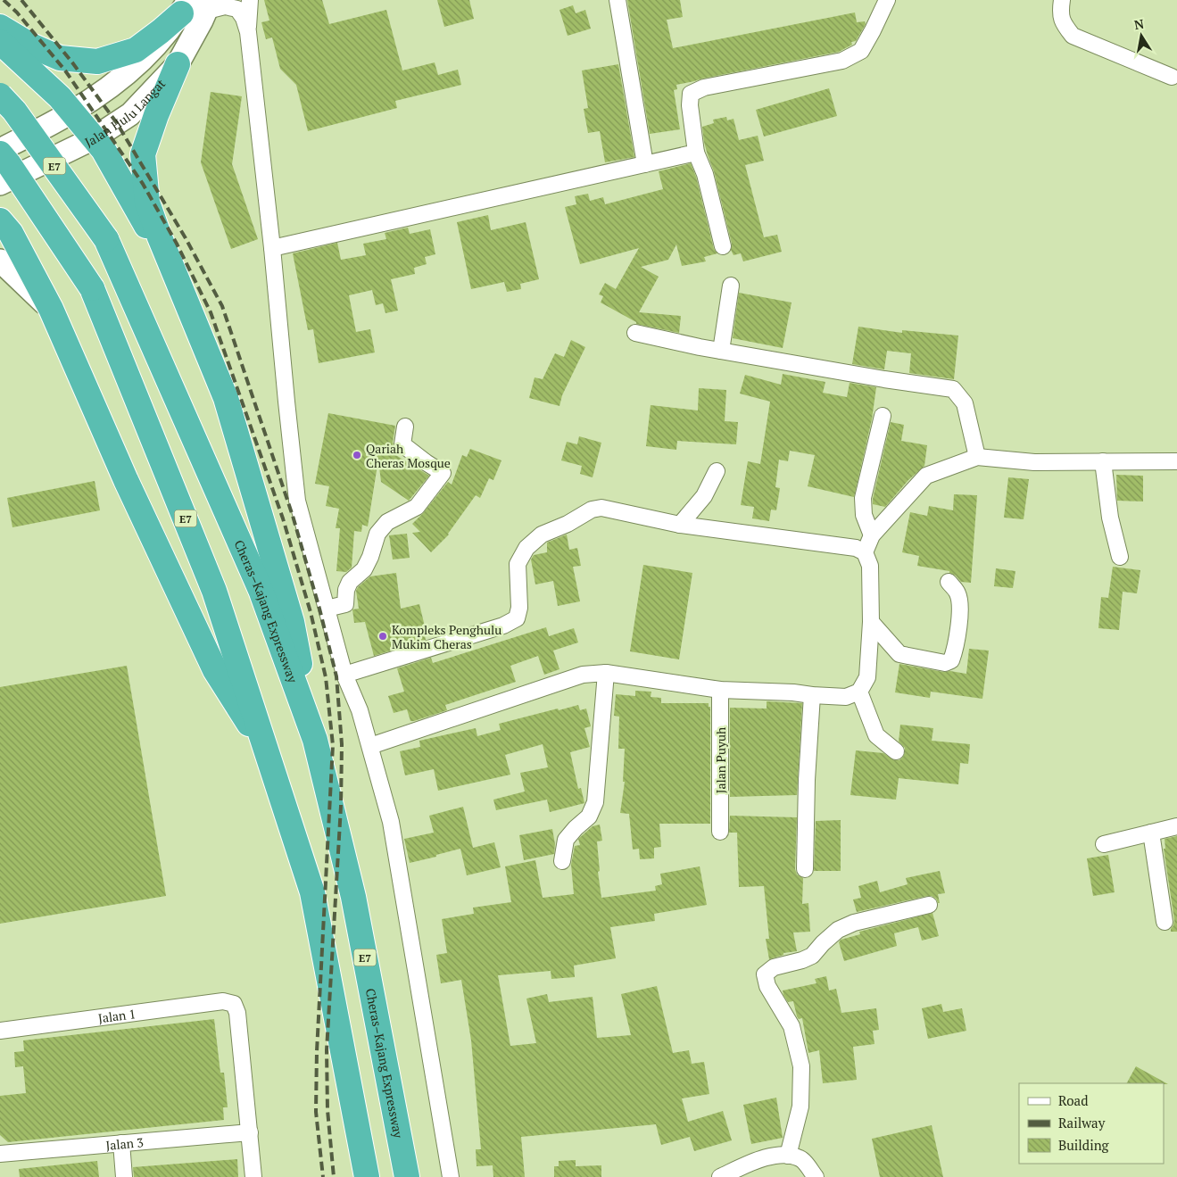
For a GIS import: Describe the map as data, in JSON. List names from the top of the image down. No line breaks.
{"streets":{"highway":["E7","Cheras–Kajang Expressway"],"main road":["Jalan Hulu Langat"],"street":["Jalan Puyuh","Jalan 1","Jalan 3"]},"crossings":[["Jalan 1","Jalan 3"]],"places":["Qariah Cheras Mosque","Kompleks Penghulu Mukim Cheras"],"legend":["Road","Railway","Building"],"north":"top"}
